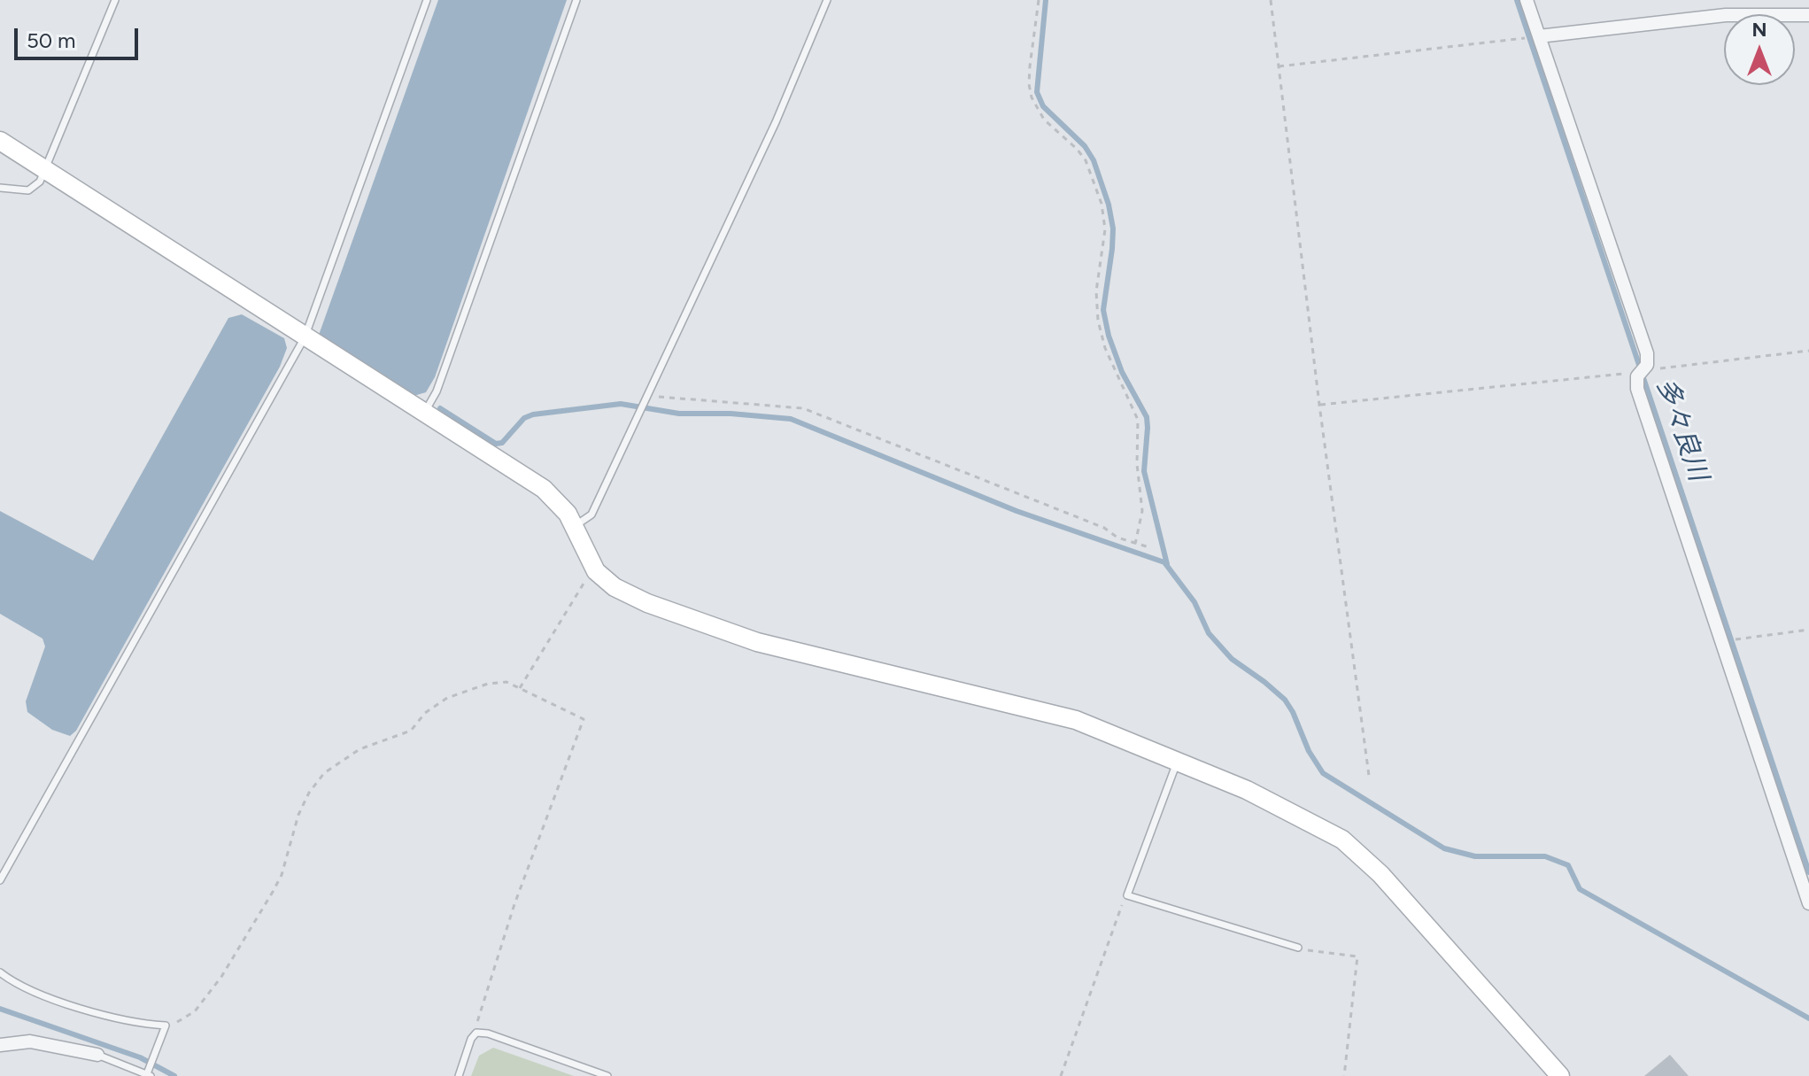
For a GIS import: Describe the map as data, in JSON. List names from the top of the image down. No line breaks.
{"water":["多々良川"],"scale_bar":"50 m","north":"top"}
